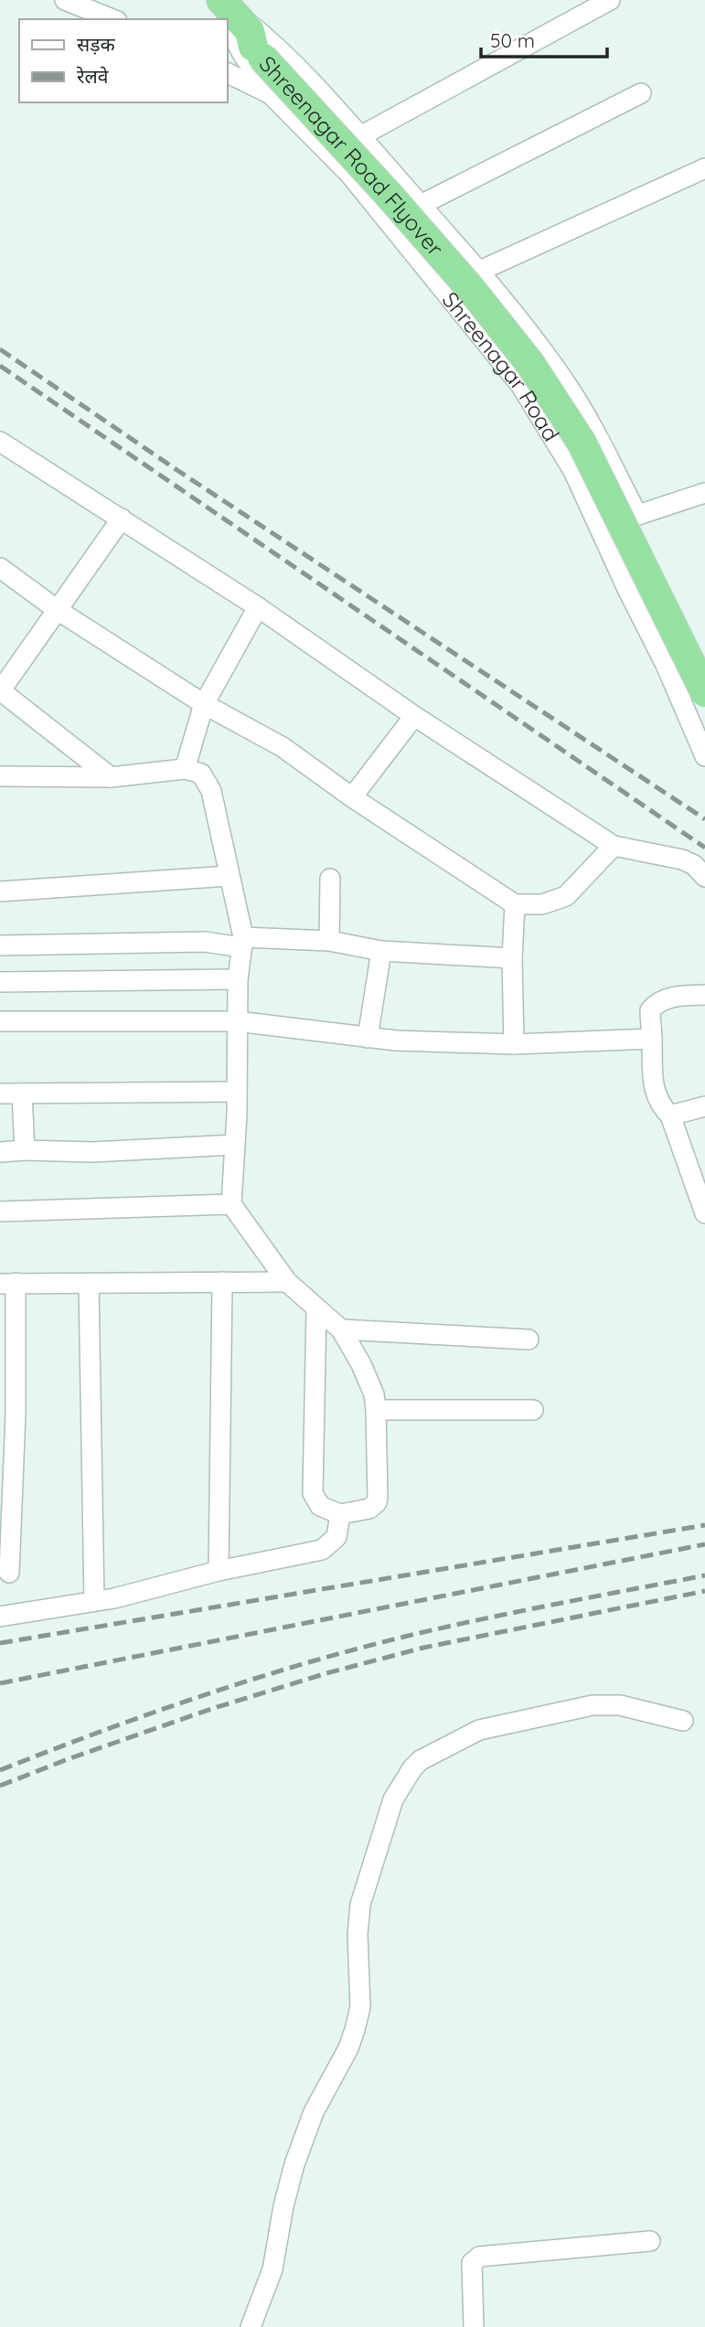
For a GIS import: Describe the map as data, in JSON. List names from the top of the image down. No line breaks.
{"streets":{"highway":["Shreenagar Road Flyover","Shreenagar Road"]},"crossings":[["Shreenagar Road Flyover","Shreenagar Road"]],"legend":["सड़क","रेलवे"],"scale_bar":"50 m"}
